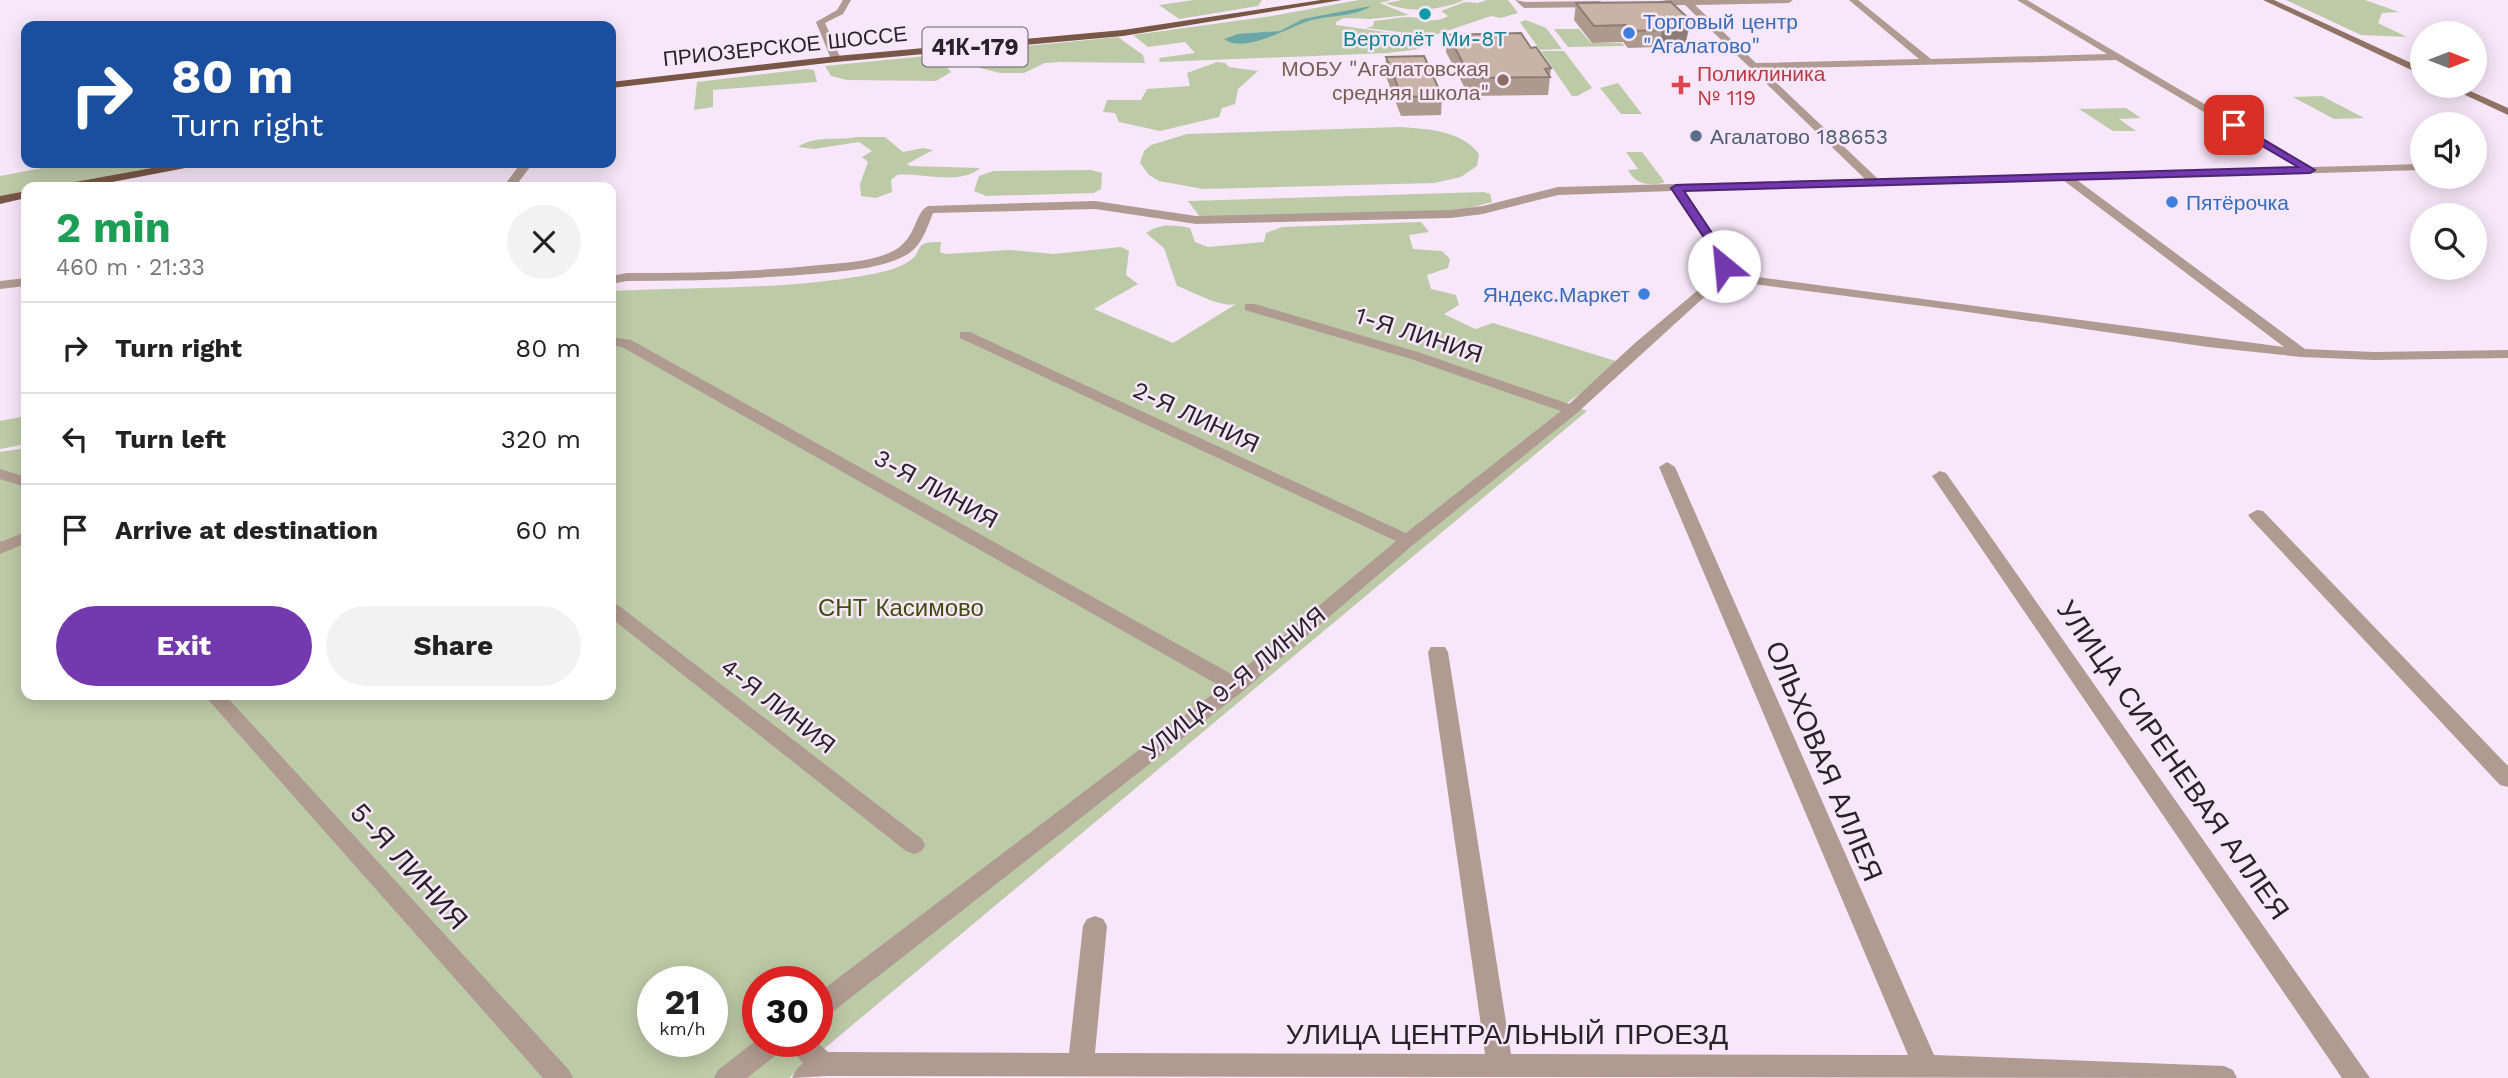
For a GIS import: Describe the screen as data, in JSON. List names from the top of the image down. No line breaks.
{"streets":{"main road":["ПРИОЗЕРСКОЕ ШОССЕ","41К-179"],"street":["1-Я ЛИНИЯ","2-Я ЛИНИЯ","3-Я ЛИНИЯ","УЛИЦА 9-Я ЛИНИЯ","4-Я ЛИНИЯ","УЛИЦА СИРЕНЕВАЯ АЛЛЕЯ","ОЛЬХОВАЯ АЛЛЕЯ","5-Я ЛИНИЯ","УЛИЦА ЦЕНТРАЛЬНЫЙ ПРОЕЗД"]},"crossings":[["1-Я ЛИНИЯ","УЛИЦА 9-Я ЛИНИЯ"],["2-Я ЛИНИЯ","УЛИЦА 9-Я ЛИНИЯ"],["3-Я ЛИНИЯ","УЛИЦА 9-Я ЛИНИЯ"],["ОЛЬХОВАЯ АЛЛЕЯ","УЛИЦА ЦЕНТРАЛЬНЫЙ ПРОЕЗД"]],"parks":["СНТ Касимово"],"places":{"other":["Вертолёт Ми-8Т","Торговый центр \"Агалатово\"","МОБУ \"Агалатовская средняя школа\"","Агалатово 188653","Пятёрочка","Яндекс.Маркет"],"health":["Поликлиника № 119"]},"north":"right","page":{"turn":["80 m","Turn right"],"heading":["2 min","460 m · 21:33"],"list":[{"name":"Turn right","value":"80 m"},{"name":"Turn left","value":"320 m"},{"name":"Arrive at destination","value":"60 m"}],"buttons":["Exit","Share"],"speed":"21 km/h","limit":"30"}}
